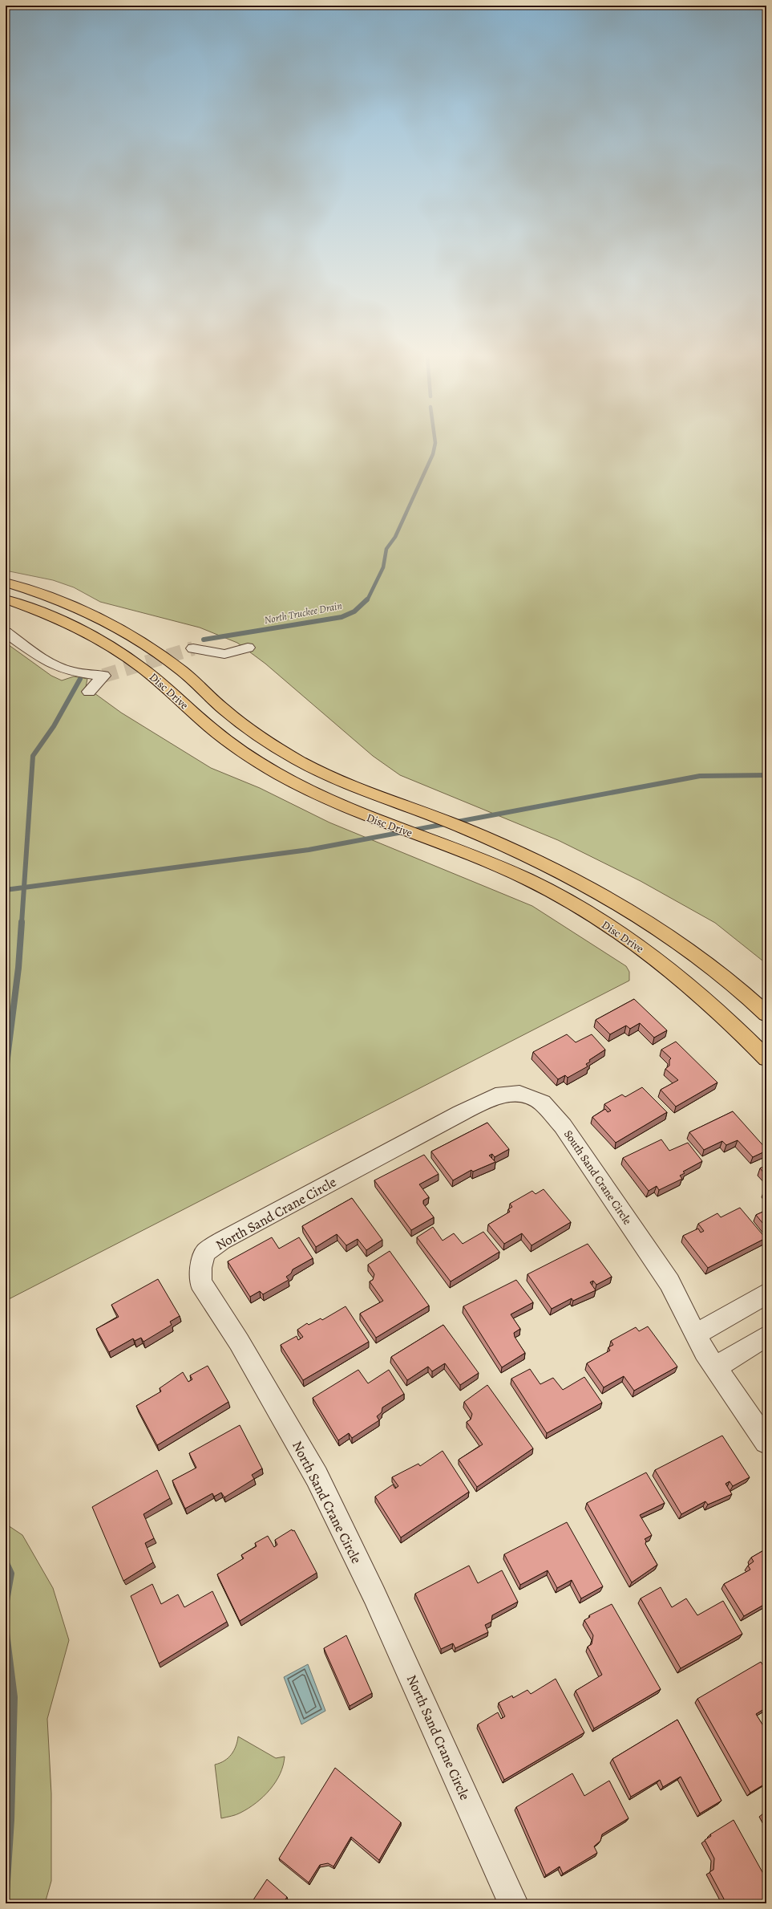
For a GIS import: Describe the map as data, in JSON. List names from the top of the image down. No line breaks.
{"streets":{"main road":["Disc Drive"],"street":["South Sand Crane Circle","North Sand Crane Circle"]},"crossings":[["South Sand Crane Circle","North Sand Crane Circle"]],"water":["North Truckee Drain"]}
